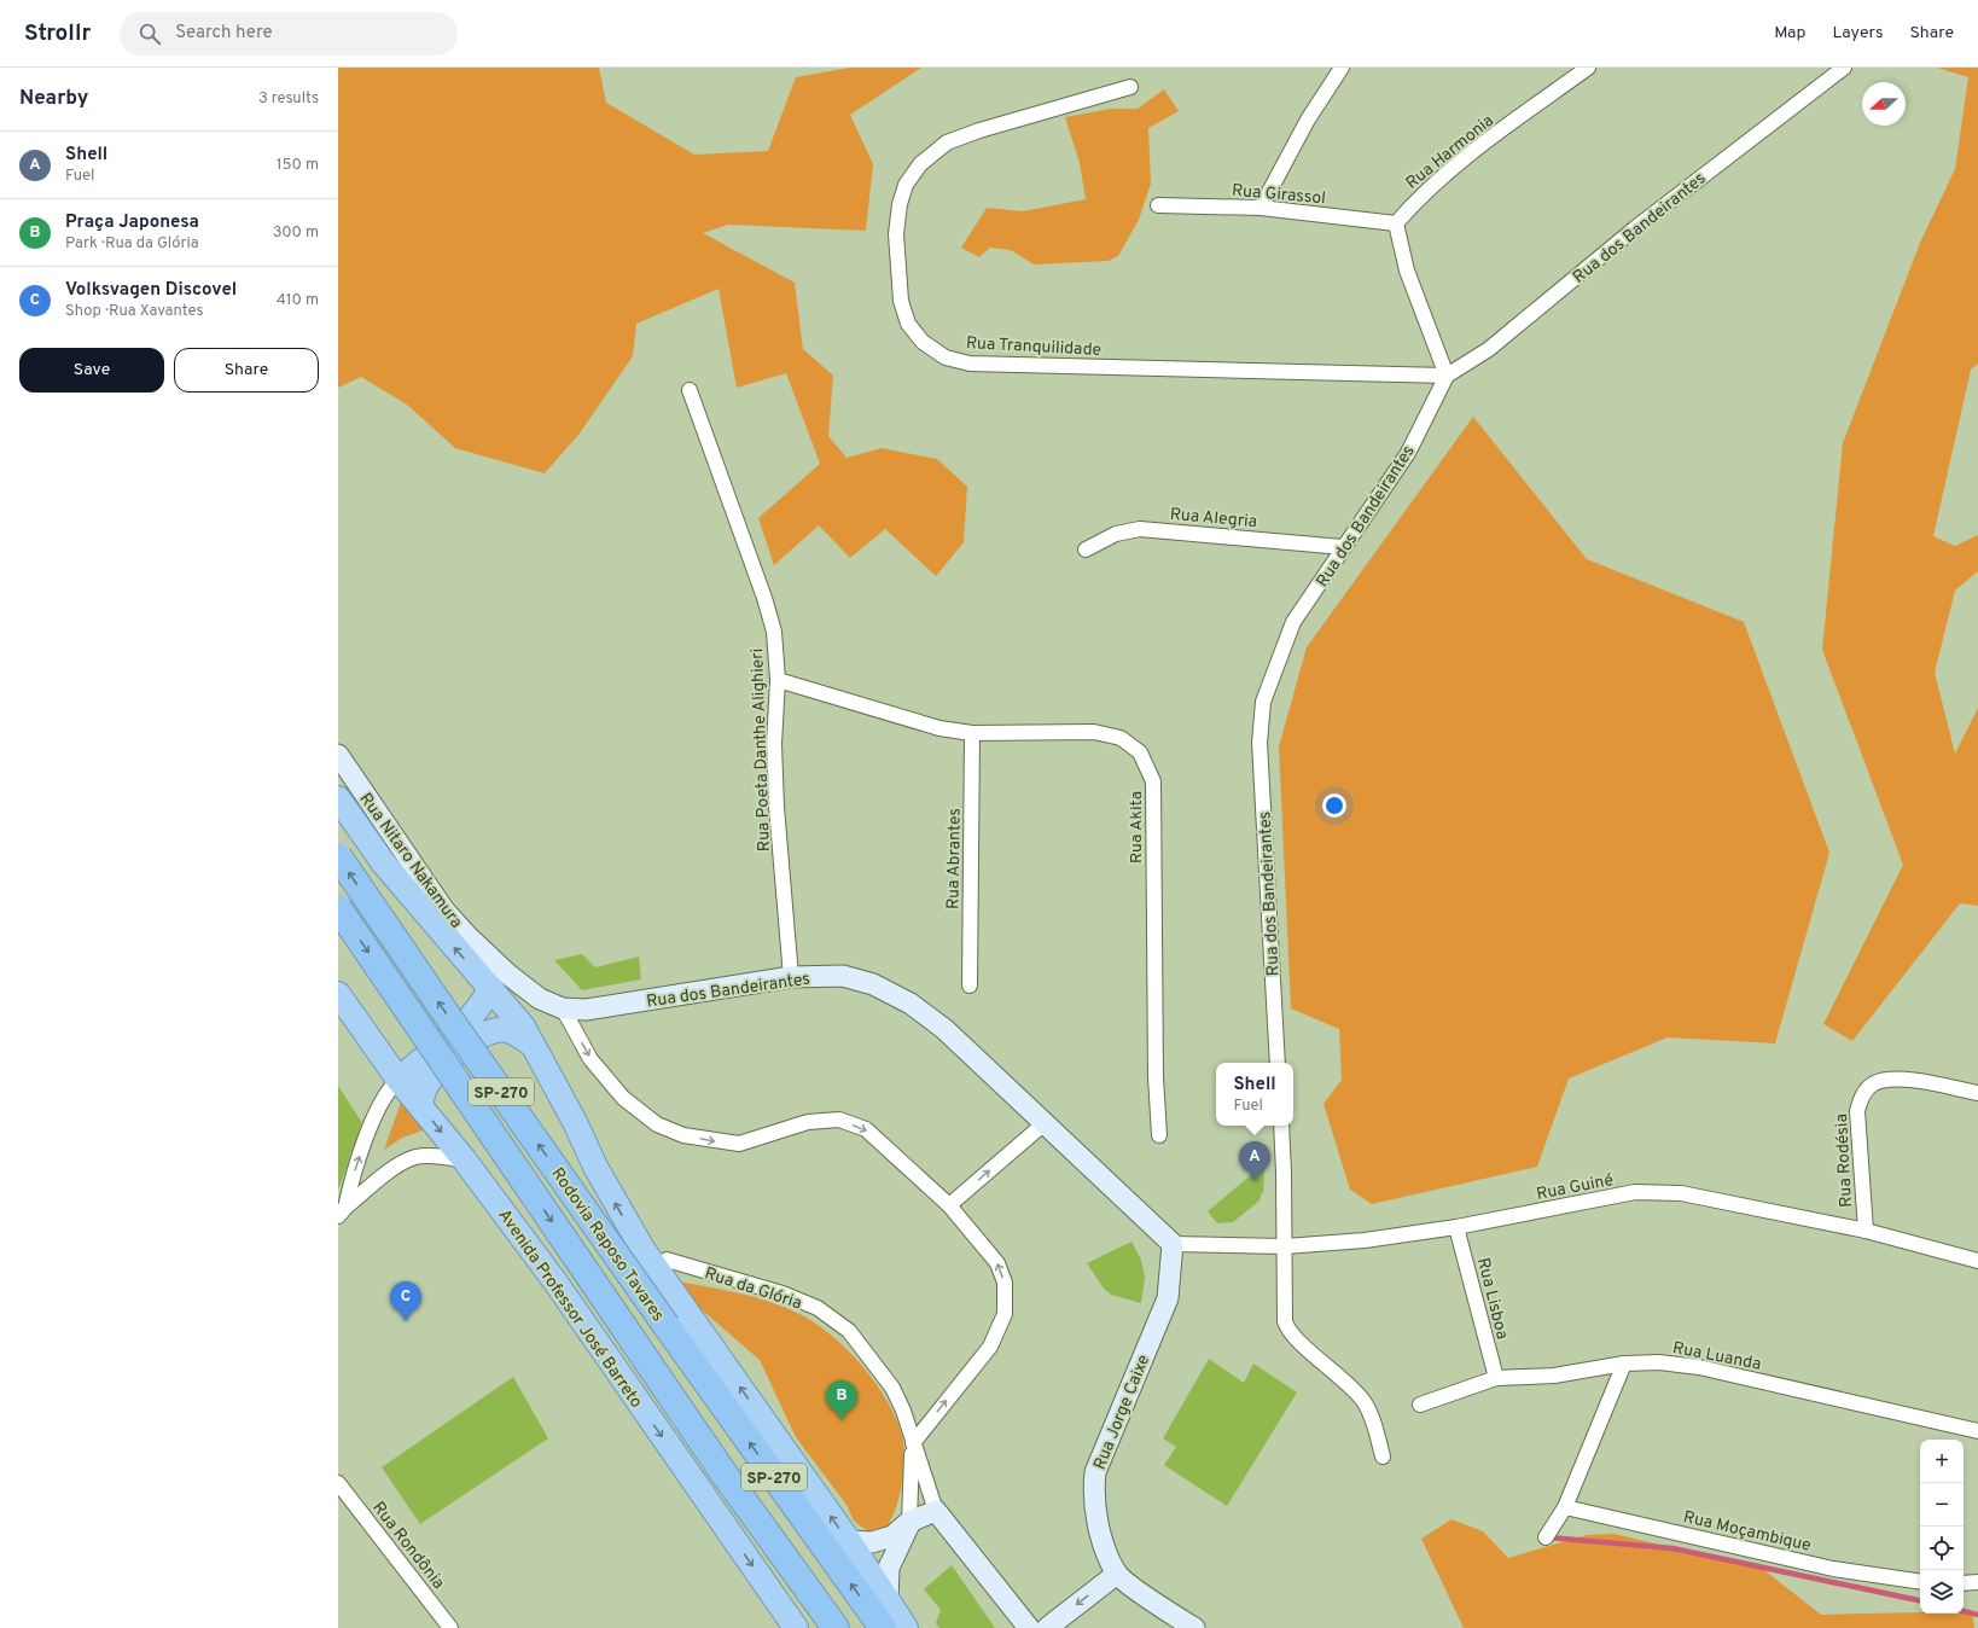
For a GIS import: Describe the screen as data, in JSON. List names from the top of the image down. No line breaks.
{"streets":{"highway":["SP-270","Rodovia Raposo Tavares","Avenida Professor José Barreto"],"main road":["Rua dos Bandeirantes","Rua Nitaro Nakamura","Rua Jorge Caixe"],"street":["Rua Harmonia","Rua Girassol","Rua Tranquilidade","Rua Alegria","Rua Poeta Danthe Alighieri","Rua Akita","Rua Abrantes","Rua Rodésia","Rua Guiné","Rua da Glória","Rua Lisboa","Rua Luanda","Rua Moçambique","Rua Rondônia"]},"crossings":[["Rua Harmonia","Rua Girassol"],["Rua dos Bandeirantes","Rua Tranquilidade"],["Rua dos Bandeirantes","Rua Alegria"],["Rua dos Bandeirantes","Rua Poeta Danthe Alighieri"],["Rua dos Bandeirantes","Rua Nitaro Nakamura"],["Rua dos Bandeirantes","Rua Guiné"],["Rua dos Bandeirantes","Rua Jorge Caixe"],["Rua Poeta Danthe Alighieri","Rua Akita"],["Rua Akita","Rua Abrantes"],["Rua Rodésia","Rua Guiné"],["Rua Guiné","Rua Lisboa"],["Rua Guiné","Rua Jorge Caixe"],["Rua Lisboa","Rua Luanda"]],"north":"left","page":{"header":"Strollr","search":"Search here","nav":["Map","Layers","Share"],"heading":["Nearby","3 results"],"list":[{"mark":"A","name":"Shell","note":"Fuel","value":"150 m"},{"mark":"B","name":"Praça Japonesa","note":"Park · Rua da Glória","value":"300 m"},{"mark":"C","name":"Volksvagen Discovel","note":"Shop · Rua Xavantes","value":"410 m"}],"buttons":["Save","Share"],"popup":["Shell","Fuel"],"pins":["A","C","B"],"map_buttons":["+","−"]}}
